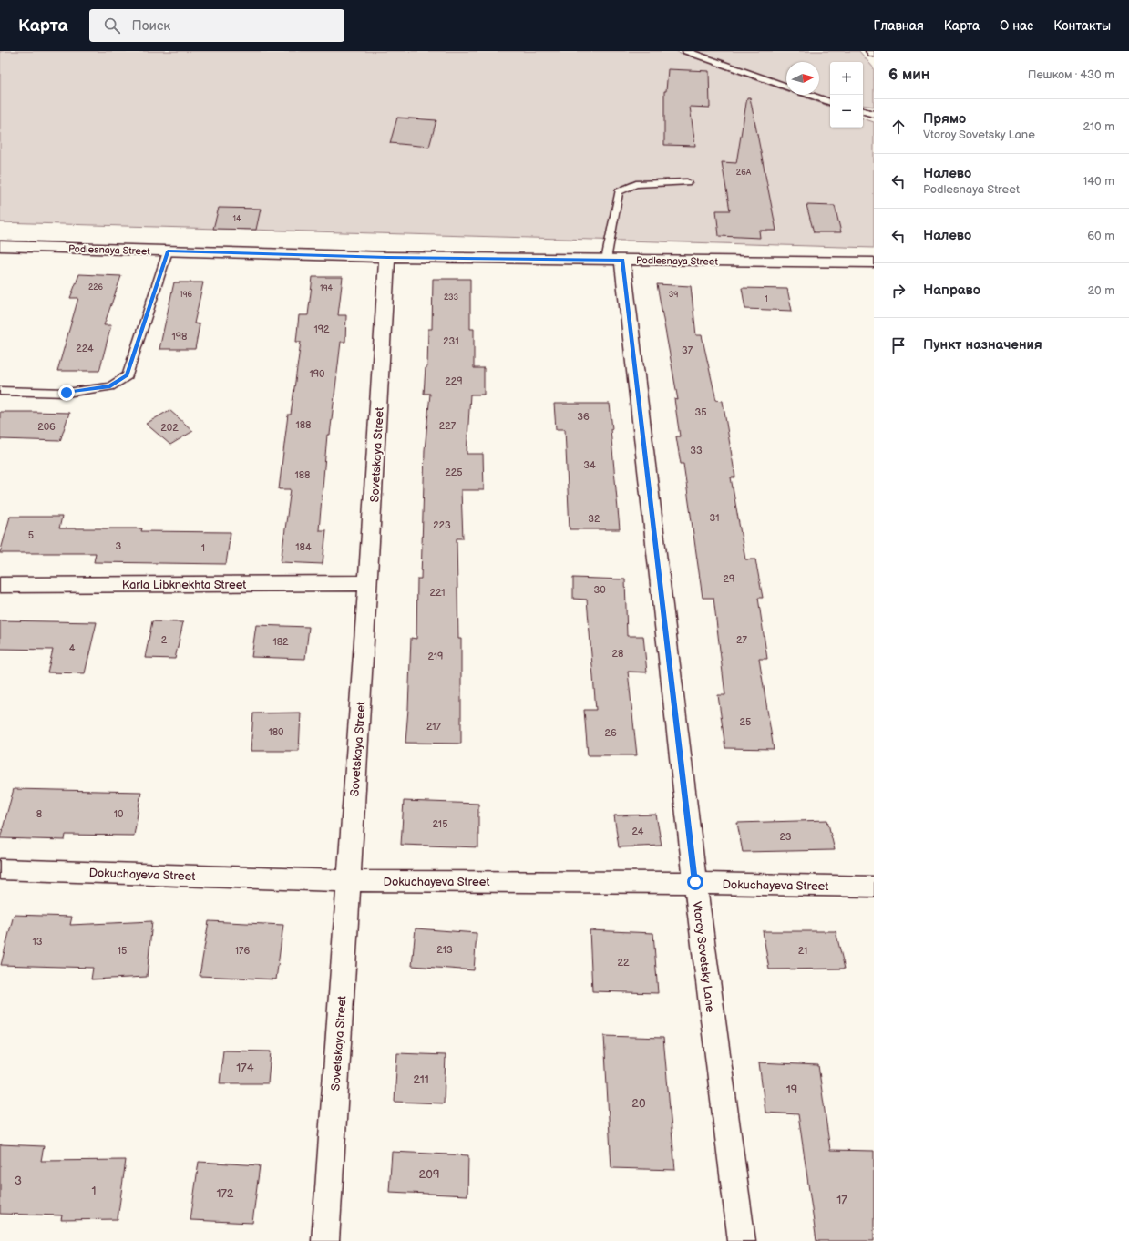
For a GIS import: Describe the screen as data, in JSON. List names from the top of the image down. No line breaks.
{"streets":{"street":["Podlesnaya Street","Sovetskaya Street","Karla Libknekhta Street","Dokuchayeva Street","Vtoroy Sovetsky Lane"]},"crossings":[["Podlesnaya Street","Sovetskaya Street"],["Podlesnaya Street","Vtoroy Sovetsky Lane"],["Sovetskaya Street","Karla Libknekhta Street"],["Sovetskaya Street","Dokuchayeva Street"],["Dokuchayeva Street","Vtoroy Sovetsky Lane"]],"house_numbers":["26А","14","226","194","196","39","233","1","192","198","231","224","37","190","229","35","36","188","227","206","202","33","34","225","188","31","32","223","5","3","184","1","29","30","221","2","27","182","4","28","219","25","217","180","26","8","10","215","24","23","13","213","15","176","21","22","174","211","19","20","209","3","1","172","17"],"north":"right","page":{"header":"Карта","search":"Поиск","nav":["Главная","Карта","О нас","Контакты"],"heading":["6 мин","Пешком · 430 m"],"map_buttons":["+","−"],"list":[["Прямо","Vtoroy Sovetsky Lane","210 m"],["Налево","Podlesnaya Street","140 m"],["Налево","60 m"],["Направо","20 m"],"Пункт назначения"]}}
